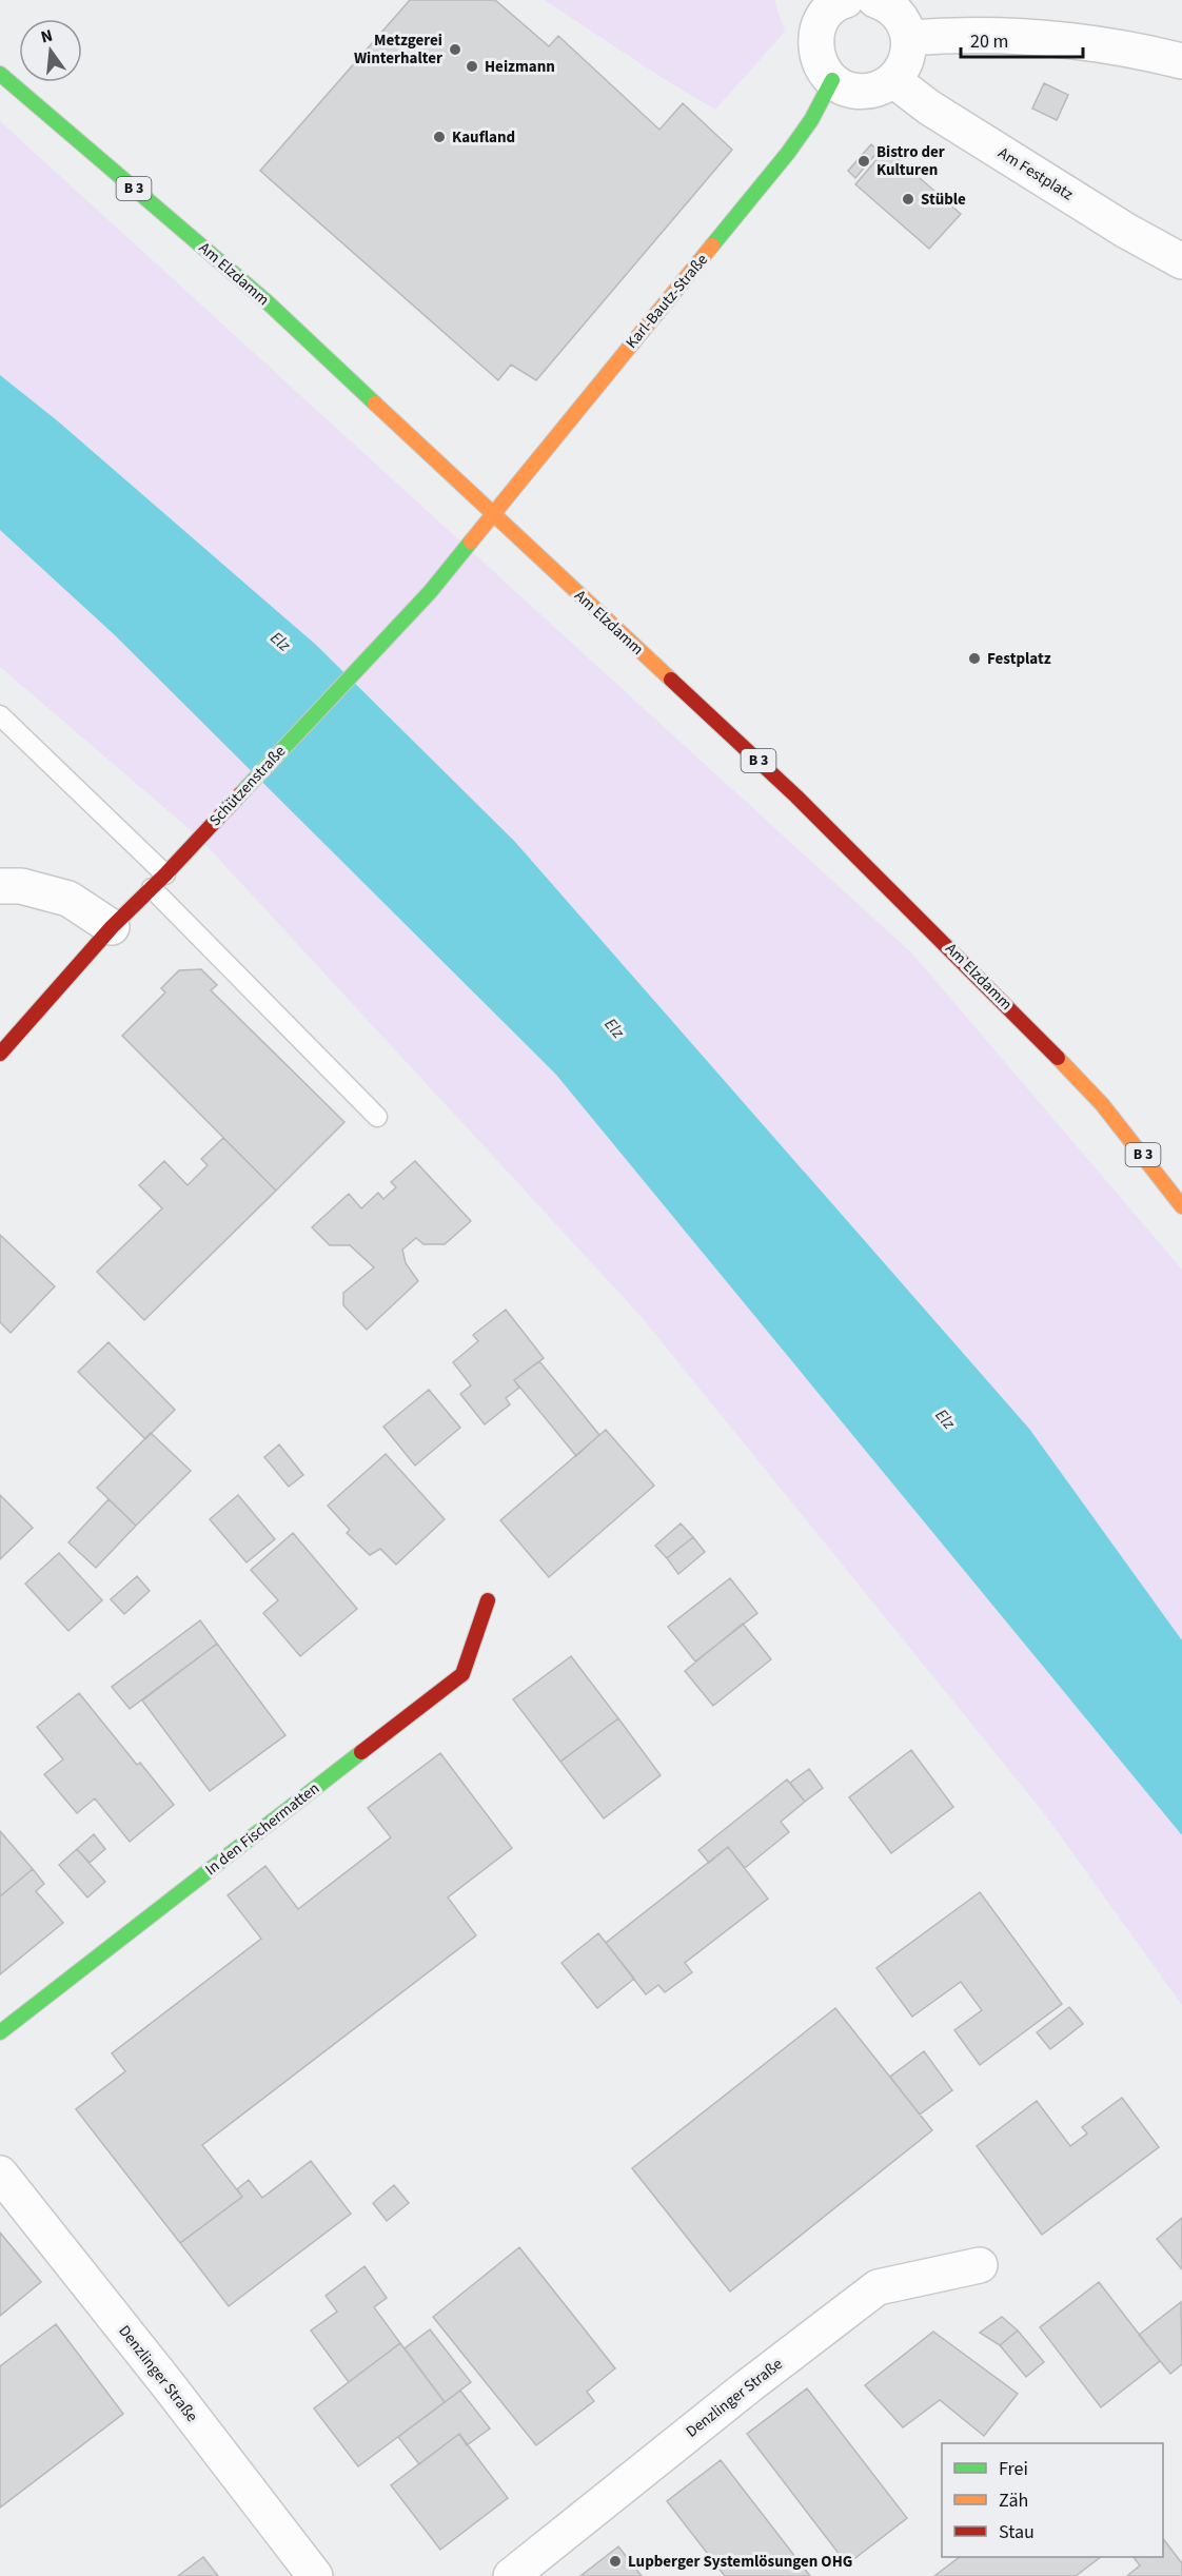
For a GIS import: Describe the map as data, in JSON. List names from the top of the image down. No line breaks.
{"streets":{"street":["Am Festplatz","B 3","Am Elzdamm","Karl-Bautz-Straße","Schützenstraße","In den Fischermatten","Denzlinger Straße"]},"crossings":[["Am Elzdamm","Karl-Bautz-Straße"],["Am Elzdamm","Schützenstraße"],["Karl-Bautz-Straße","Schützenstraße"]],"water":["Elz"],"places":["Metzgerei Winterhalter","Heizmann","Kaufland","Bistro der Kulturen","Stüble","Festplatz","Lupberger Systemlösungen OHG"],"legend":["Frei","Zäh","Stau"],"scale_bar":"20 m","north":"top"}
